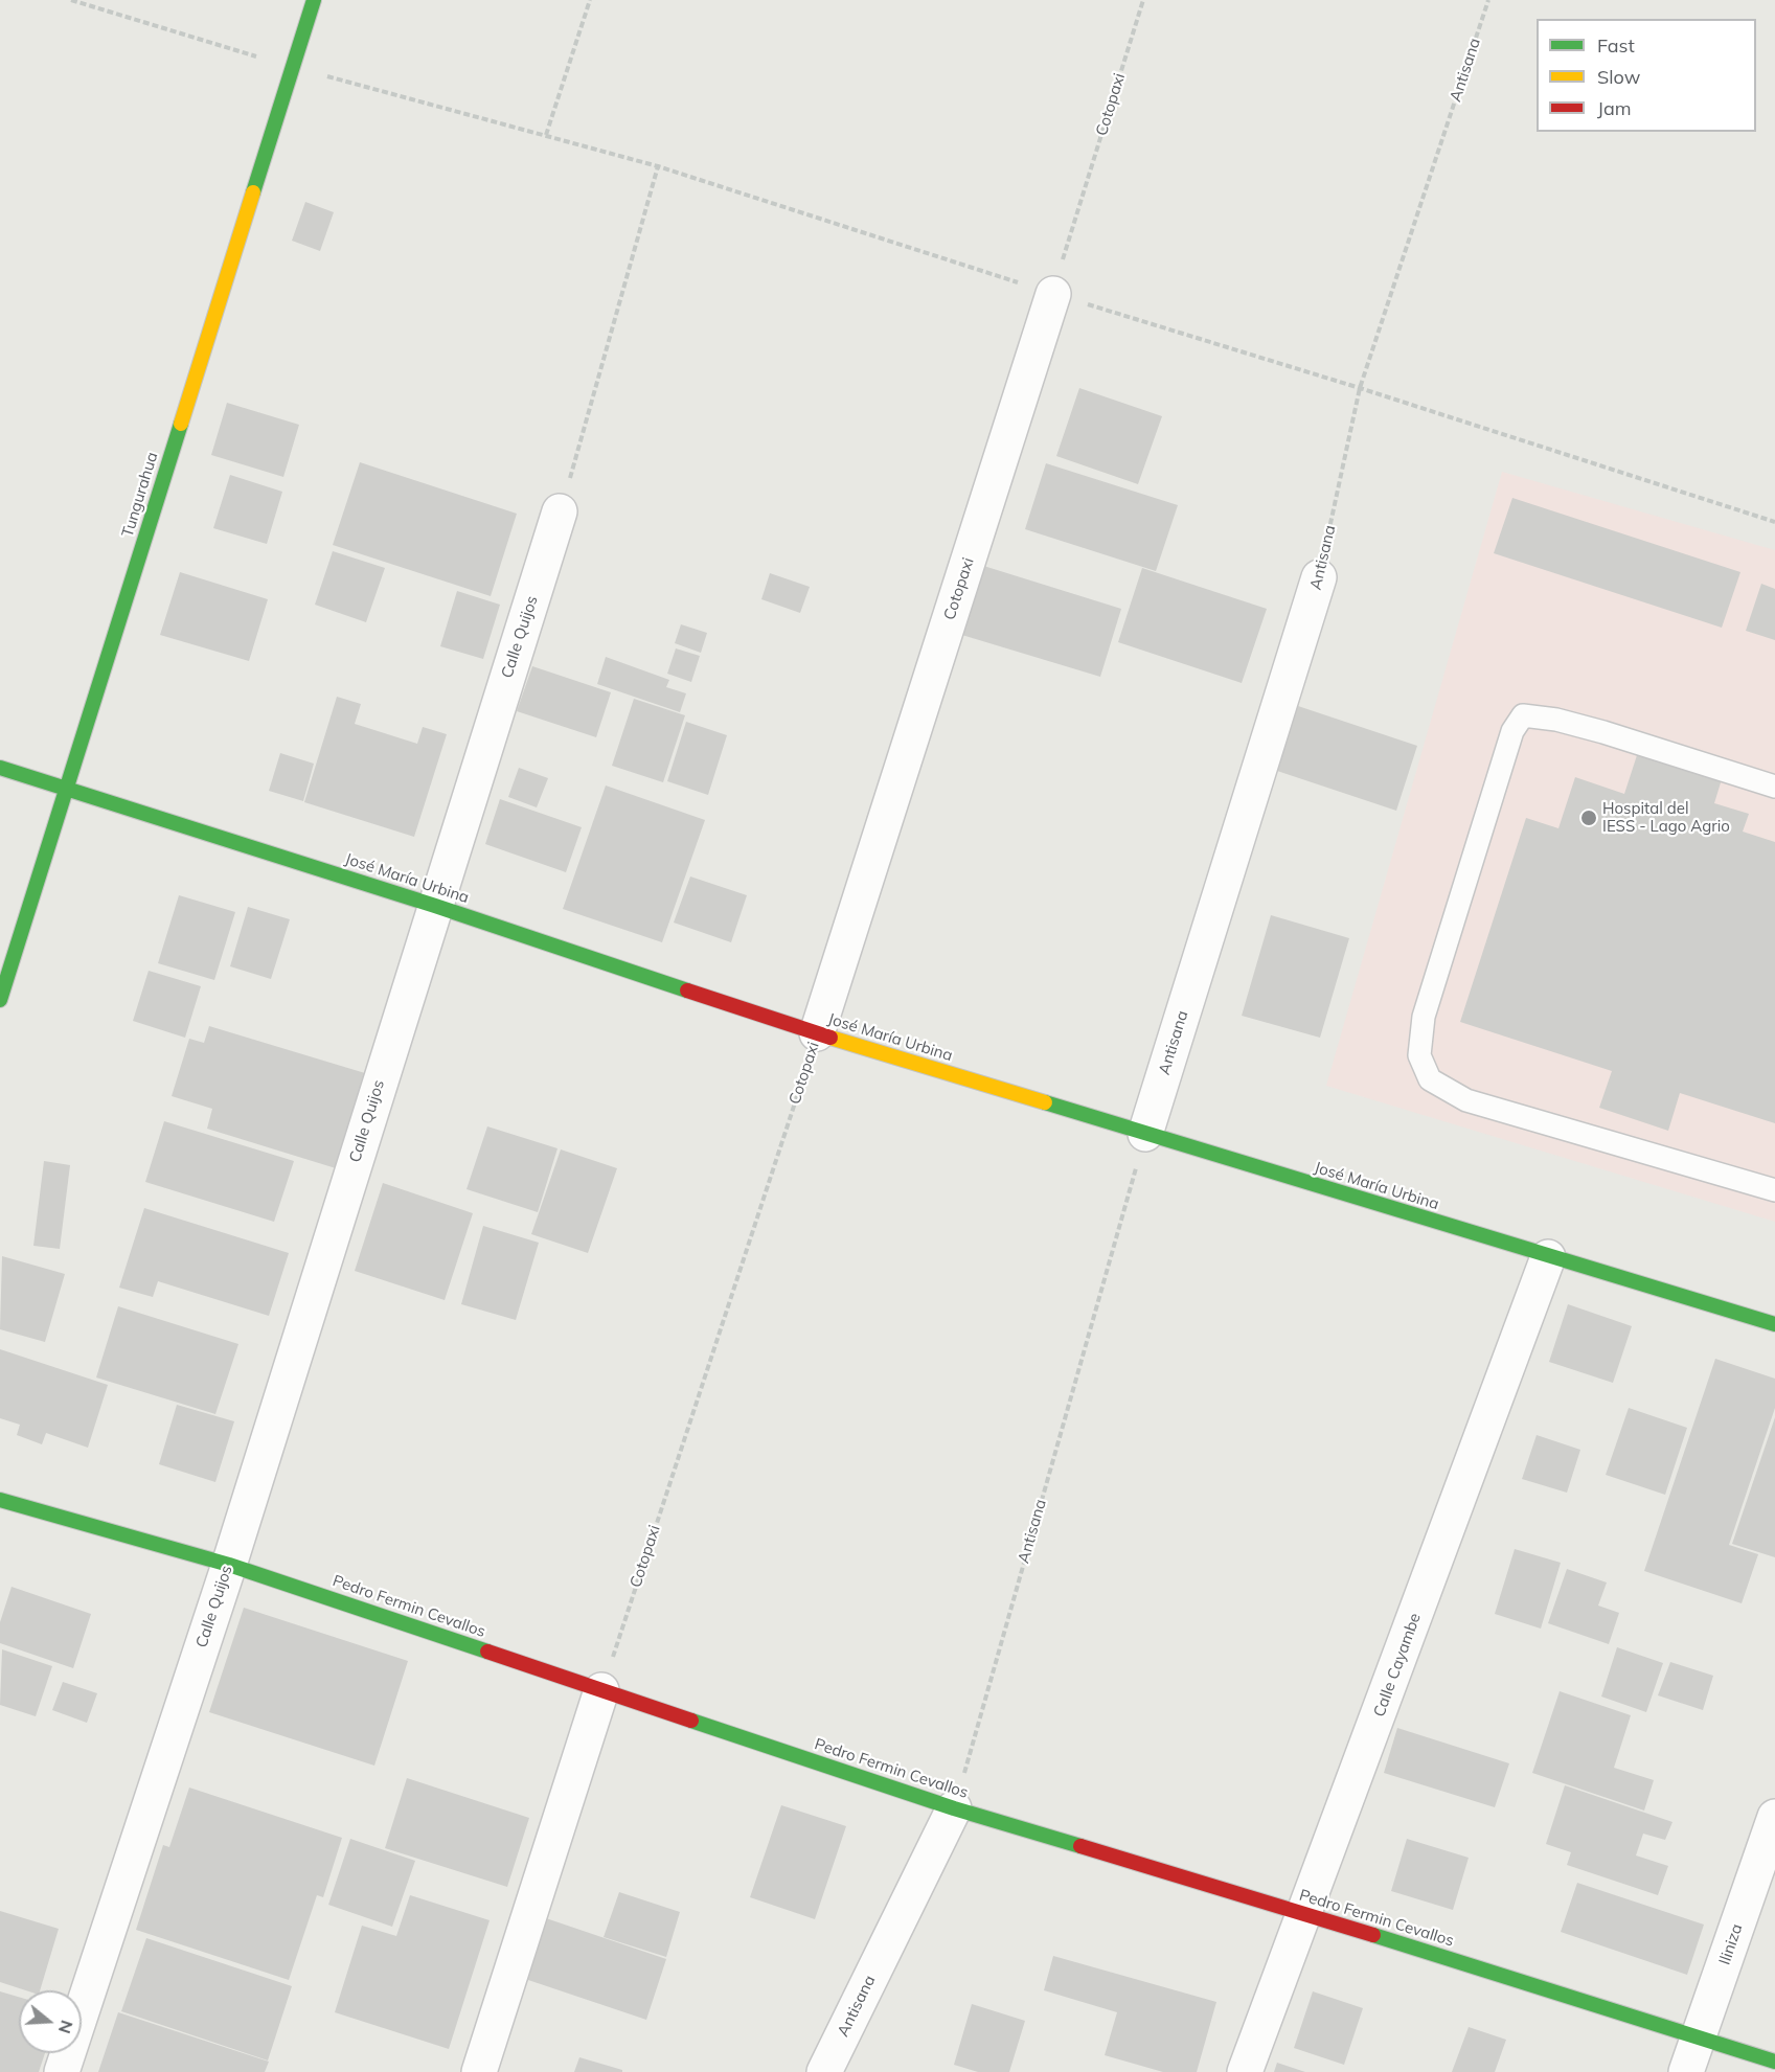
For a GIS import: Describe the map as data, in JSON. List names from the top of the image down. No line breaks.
{"streets":{"street":["Antisana","Cotopaxi","Tungurahua","Calle Quijos","José María Urbina","Pedro Fermin Cevallos","Calle Cayambe","Iliniza"]},"crossings":[["Antisana","José María Urbina"],["Antisana","Pedro Fermin Cevallos"],["Cotopaxi","José María Urbina"],["Cotopaxi","Pedro Fermin Cevallos"],["Tungurahua","José María Urbina"],["Calle Quijos","José María Urbina"],["Calle Quijos","Pedro Fermin Cevallos"],["José María Urbina","Calle Cayambe"],["Pedro Fermin Cevallos","Calle Cayambe"],["Pedro Fermin Cevallos","Iliniza"]],"places":["Hospital del IESS - Lago Agrio"],"legend":["Fast","Slow","Jam"],"north":"right"}
